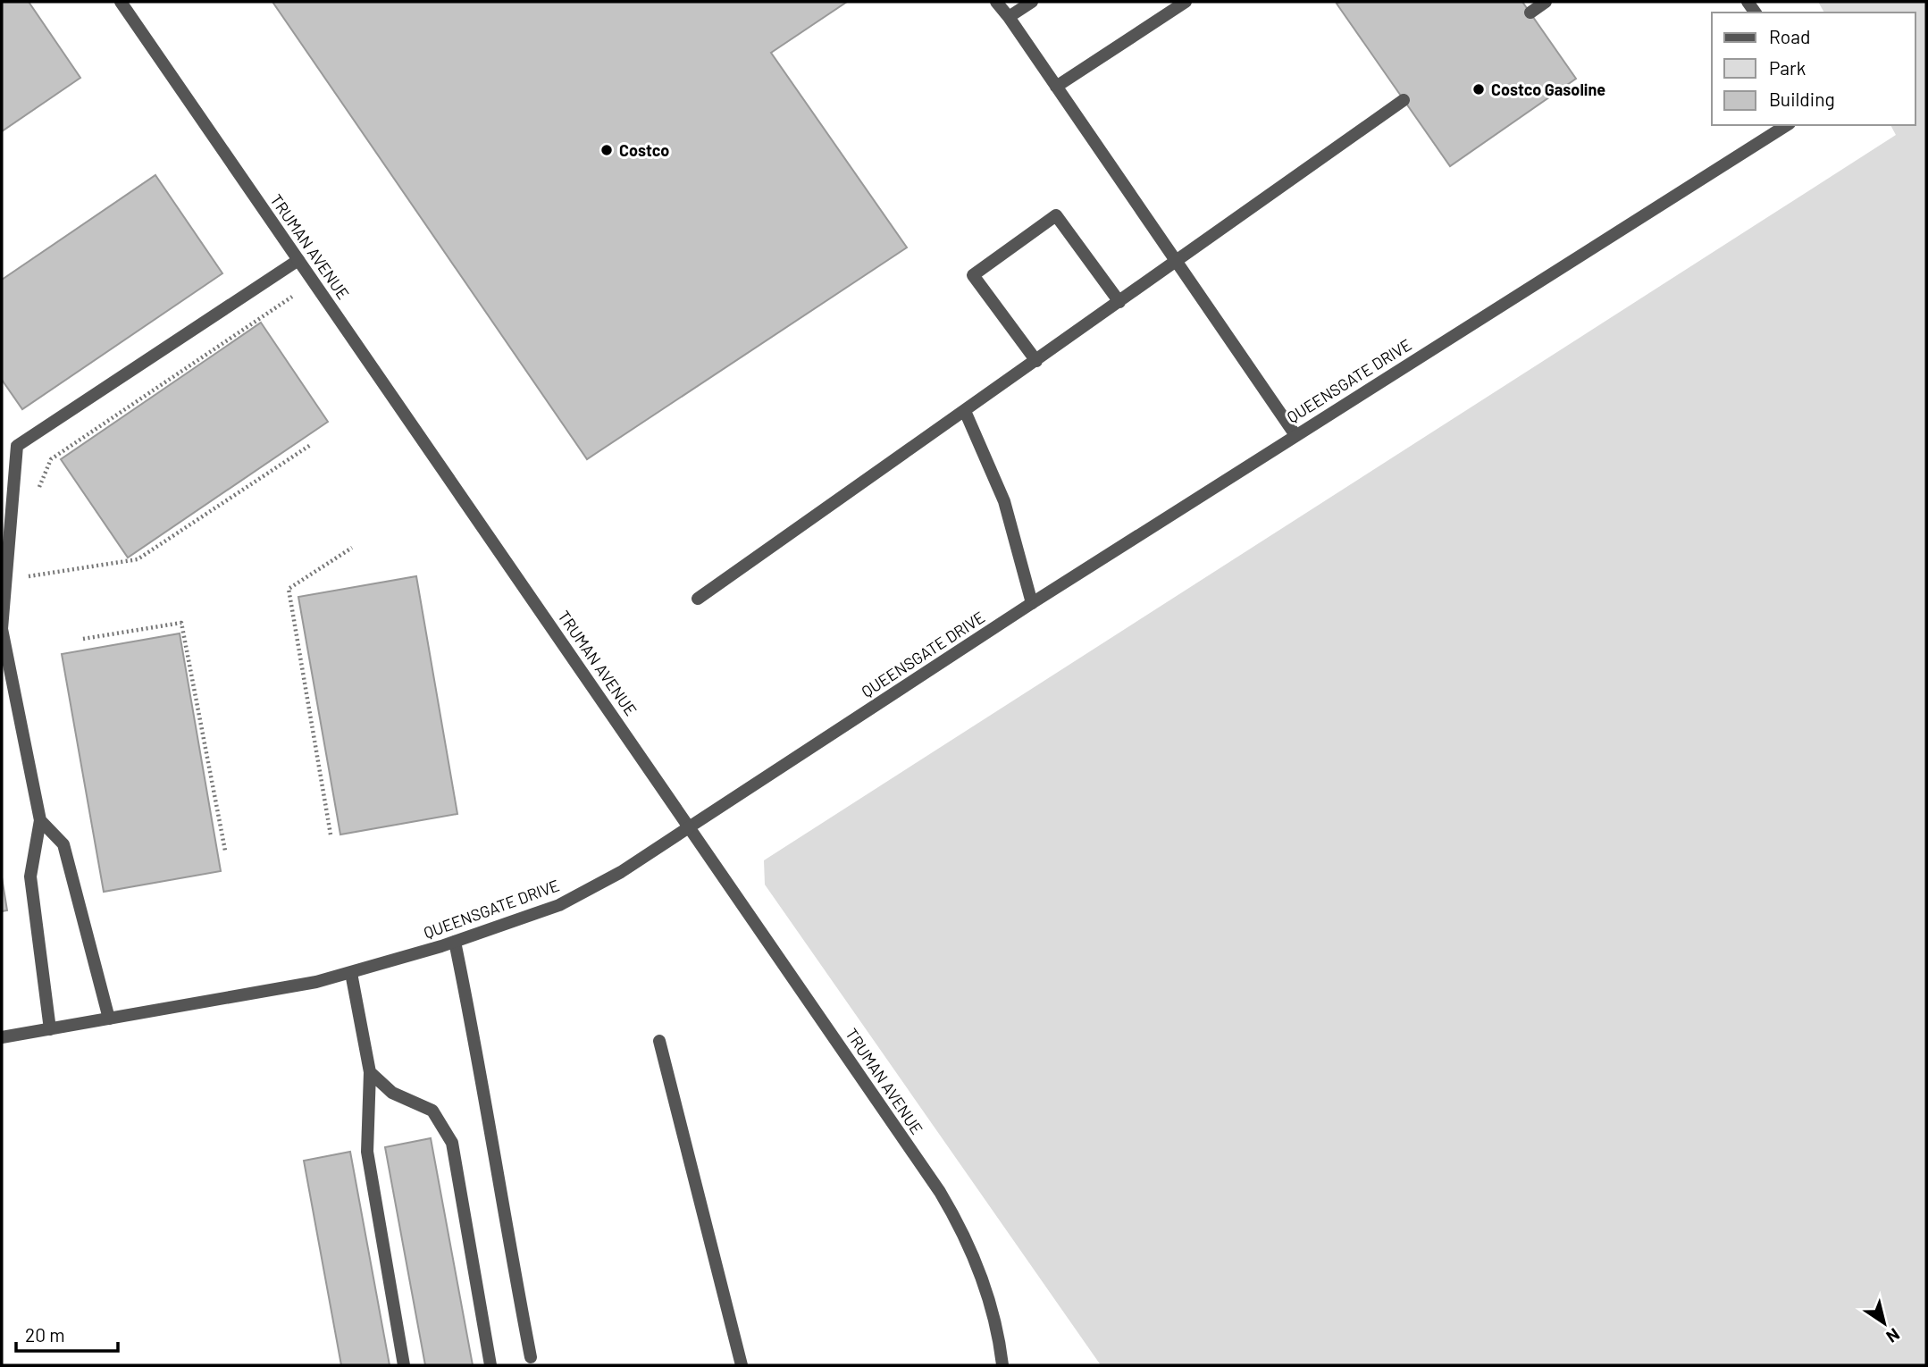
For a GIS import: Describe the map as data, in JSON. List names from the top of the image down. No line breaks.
{"streets":{"street":["TRUMAN AVENUE","QUEENSGATE DRIVE"]},"crossings":[["TRUMAN AVENUE","QUEENSGATE DRIVE"]],"places":["Costco Gasoline","Costco"],"legend":["Road","Park","Building"],"scale_bar":"20 m","north":"bottom right"}
